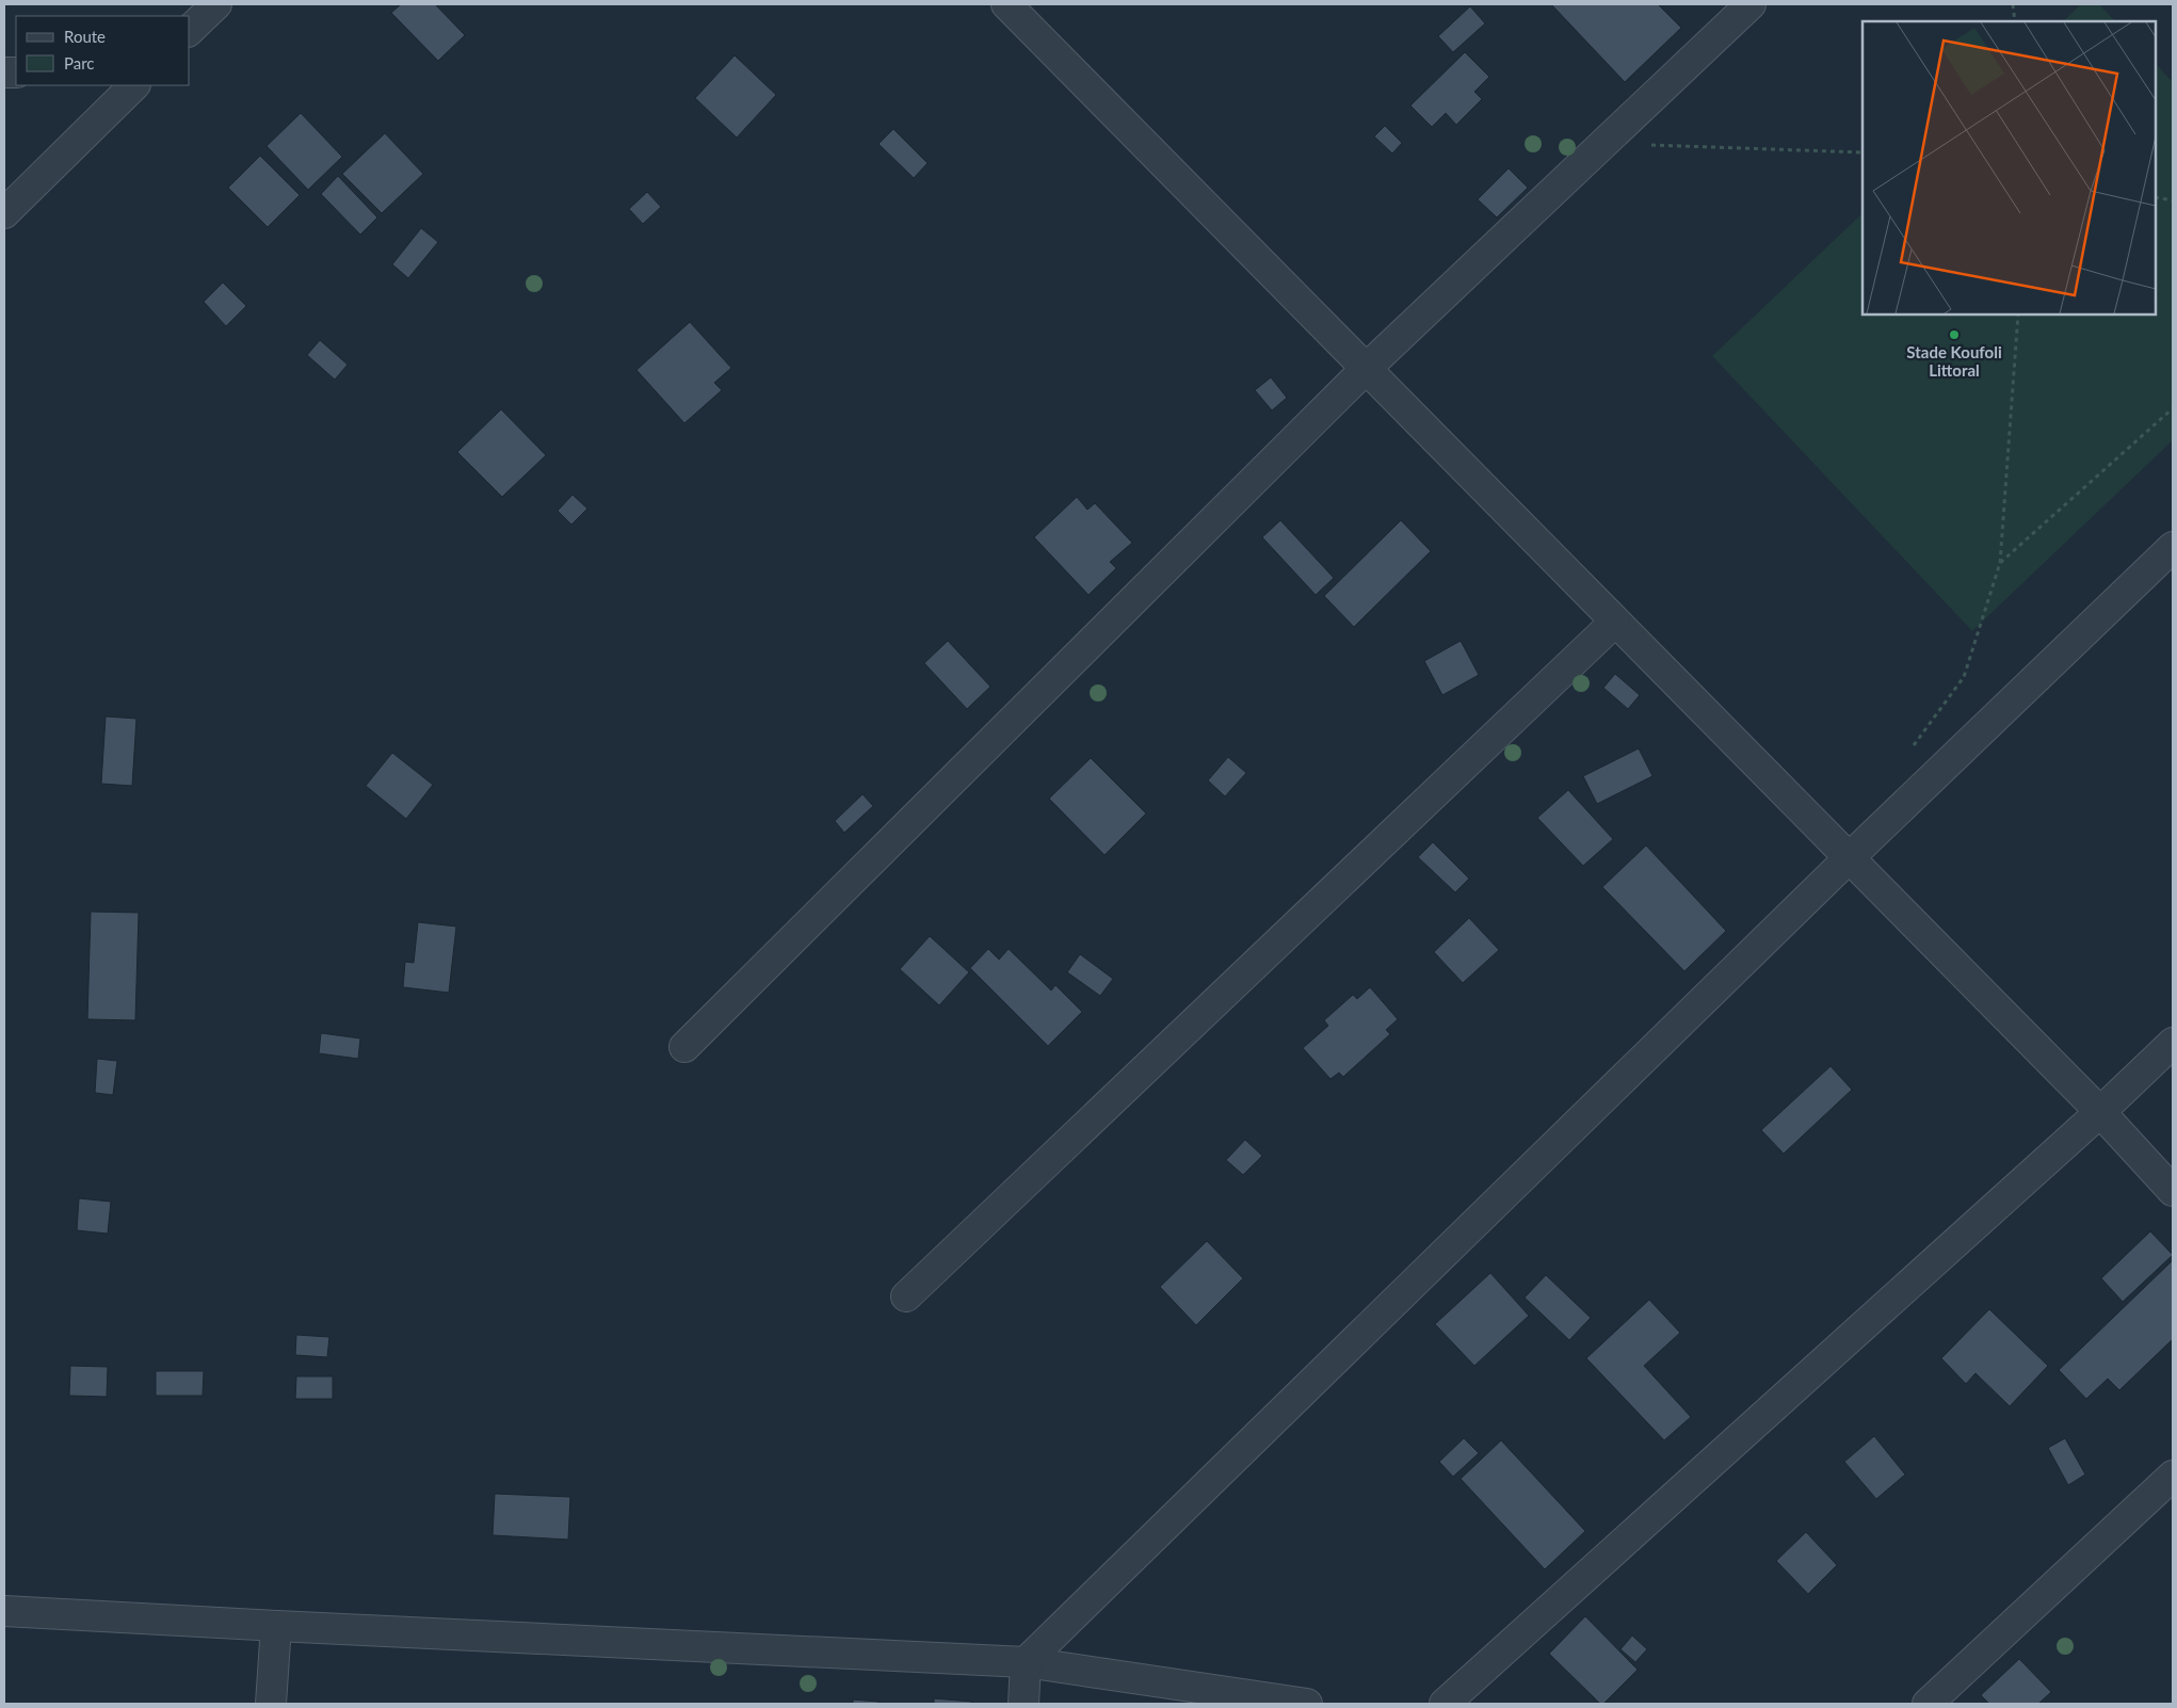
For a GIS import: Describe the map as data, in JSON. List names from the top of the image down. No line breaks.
{"places":["Stade Koufoli Littoral"],"legend":["Route","Parc"]}
